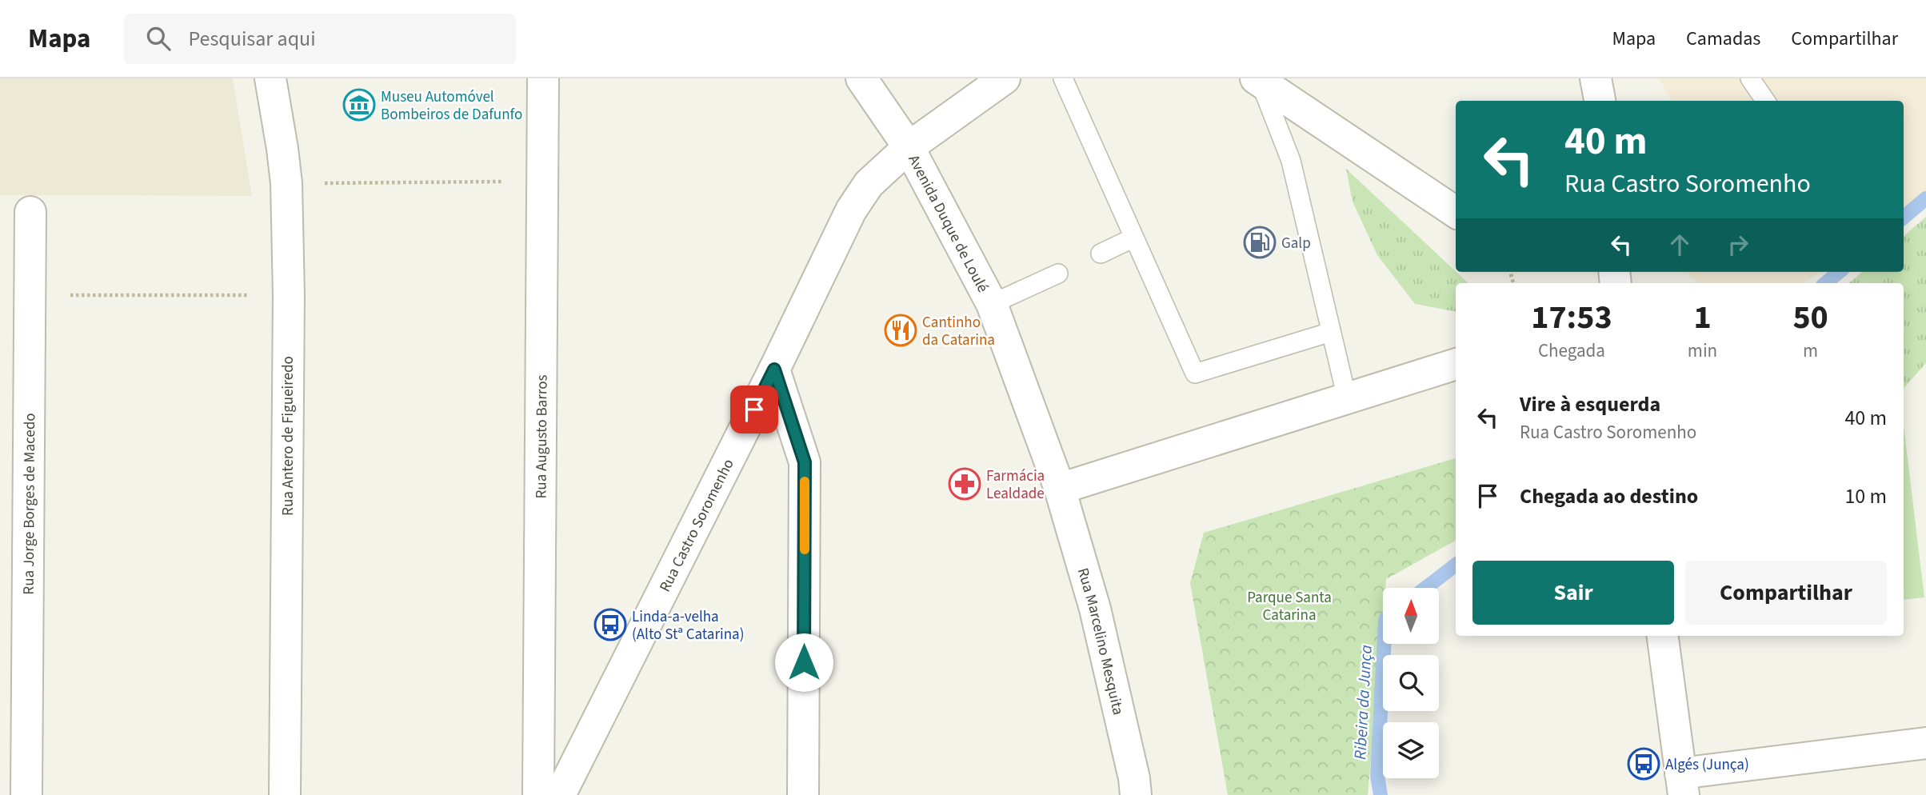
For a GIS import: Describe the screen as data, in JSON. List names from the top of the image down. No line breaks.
{"streets":{"street":["Avenida Duque de Loulé","Rua Antero de Figueiredo","Rua Augusto Barros","Rua Jorge Borges de Macedo","Rua Castro Soromenho","Rua Marcelino Mesquita"]},"crossings":[["Avenida Duque de Loulé","Rua Castro Soromenho"],["Avenida Duque de Loulé","Rua Marcelino Mesquita"]],"water":["Ribeira da Junça"],"parks":["Parque Santa Catarina"],"places":{"museum":["Museu Automóvel Bombeiros de Dafunfo"],"fuel station":["Galp"],"restaurant":["Cantinho da Catarina"],"pharmacy":["Farmácia Lealdade"],"bus stop":["Linda-a-velha (Alto Stª Catarina)","Algés (Junça)"]},"north":"top","page":{"header":"Mapa","search":"Pesquisar aqui","nav":["Mapa","Camadas","Compartilhar"],"turn":["40 m","Rua Castro Soromenho"],"eta":["17:53","Chegada","1","min","50","m"],"list":[{"name":"Vire à esquerda","note":"Rua Castro Soromenho","value":"40 m"},{"name":"Chegada ao destino","value":"10 m"}],"buttons":["Sair","Compartilhar"]}}
